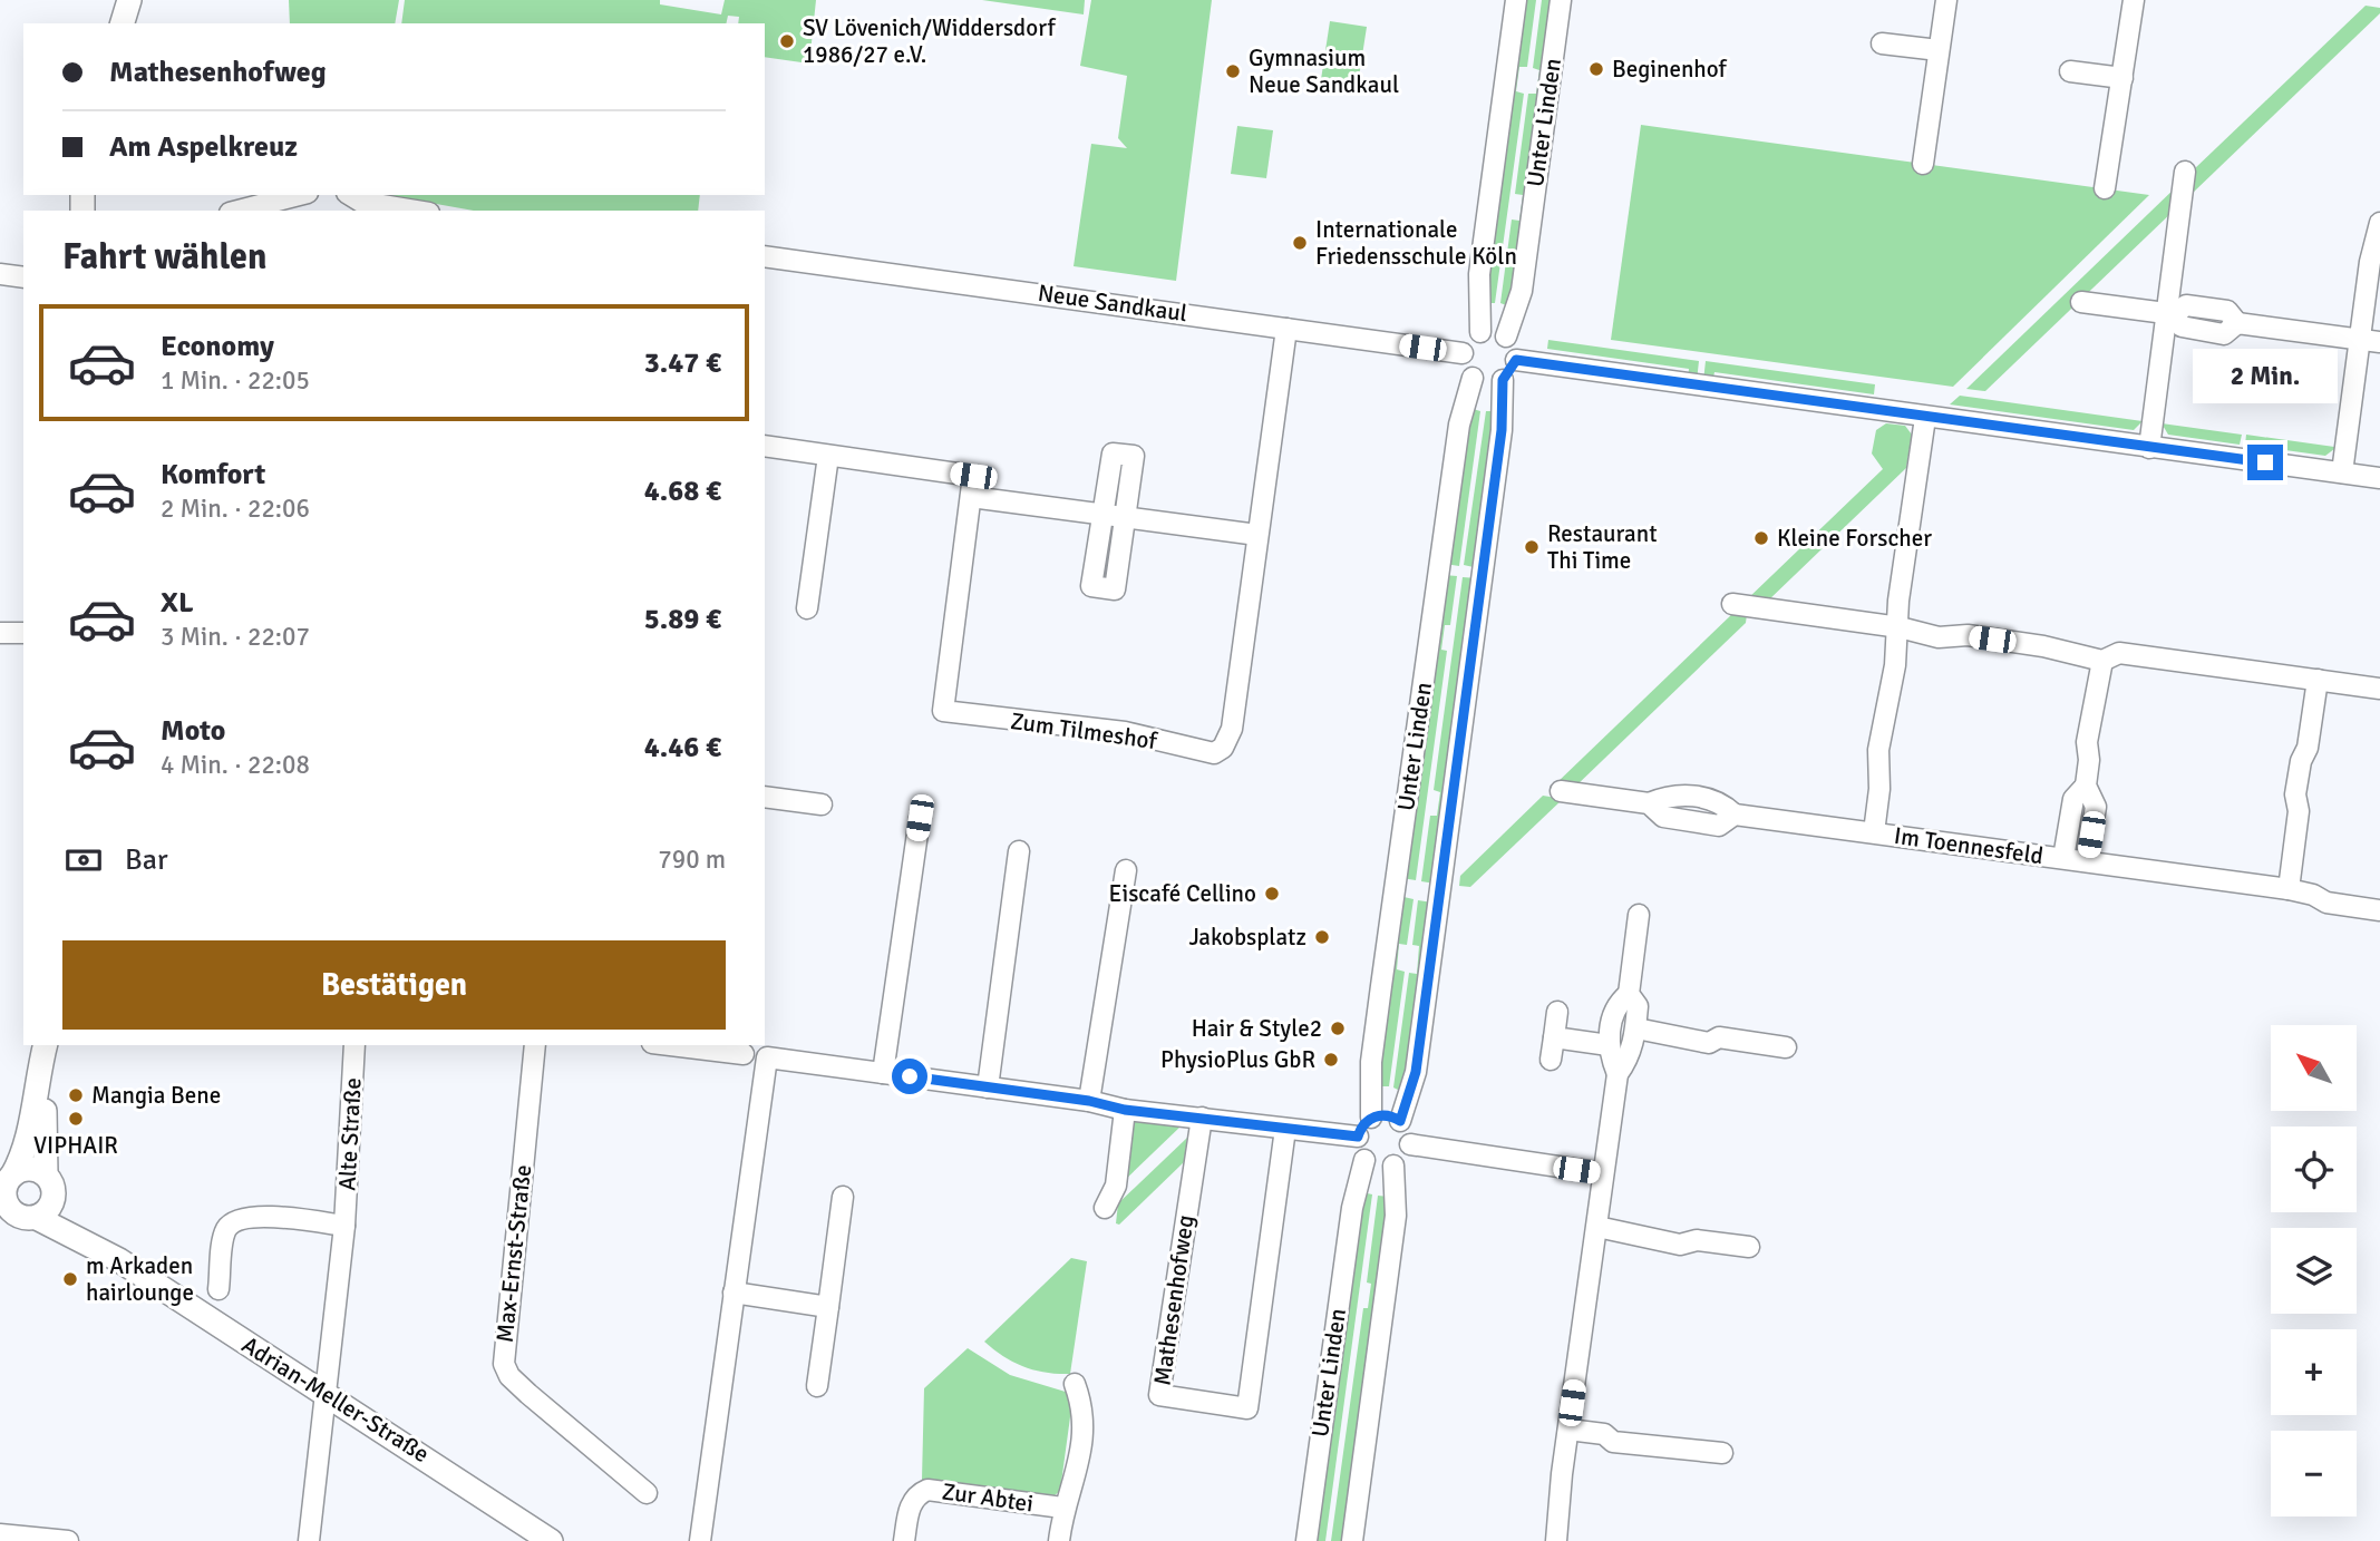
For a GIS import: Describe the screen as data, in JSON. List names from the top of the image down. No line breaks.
{"streets":{"street":["Unter Linden","Neue Sandkaul","Zum Tilmeshof","Im Toennesfeld","Alte Straße","Max-Ernst-Straße","Mathesenhofweg","Adrian-Meller-Straße","Zur Abtei"]},"crossings":[["Unter Linden","Neue Sandkaul"],["Neue Sandkaul","Zum Tilmeshof"],["Alte Straße","Adrian-Meller-Straße"]],"places":["SV Lövenich/Widdersdorf 1986/27 e.V.","Beginenhof","Gymnasium Neue Sandkaul","Internationale Friedensschule Köln","Kleine Forscher","Restaurant Thi Time","Eiscafé Cellino","Jakobsplatz","Hair & Style2","PhysioPlus GbR","Mangia Bene","VIPHAIR","m Arkaden hairlounge"],"north":"top left","page":{"banner":["Mathesenhofweg","Am Aspelkreuz"],"heading":"Fahrt wählen","list":[{"name":"Economy","note":"1 Min. · 22:05","value":"3.47 €"},{"name":"Komfort","note":"2 Min. · 22:06","value":"4.68 €"},{"name":"XL","note":"3 Min. · 22:07","value":"5.89 €"},{"name":"Moto","note":"4 Min. · 22:08","value":"4.46 €"}],"bubble":"2 Min.","pay":["Bar","790 m"],"buttons":"Bestätigen","map_buttons":["+","−"]}}
